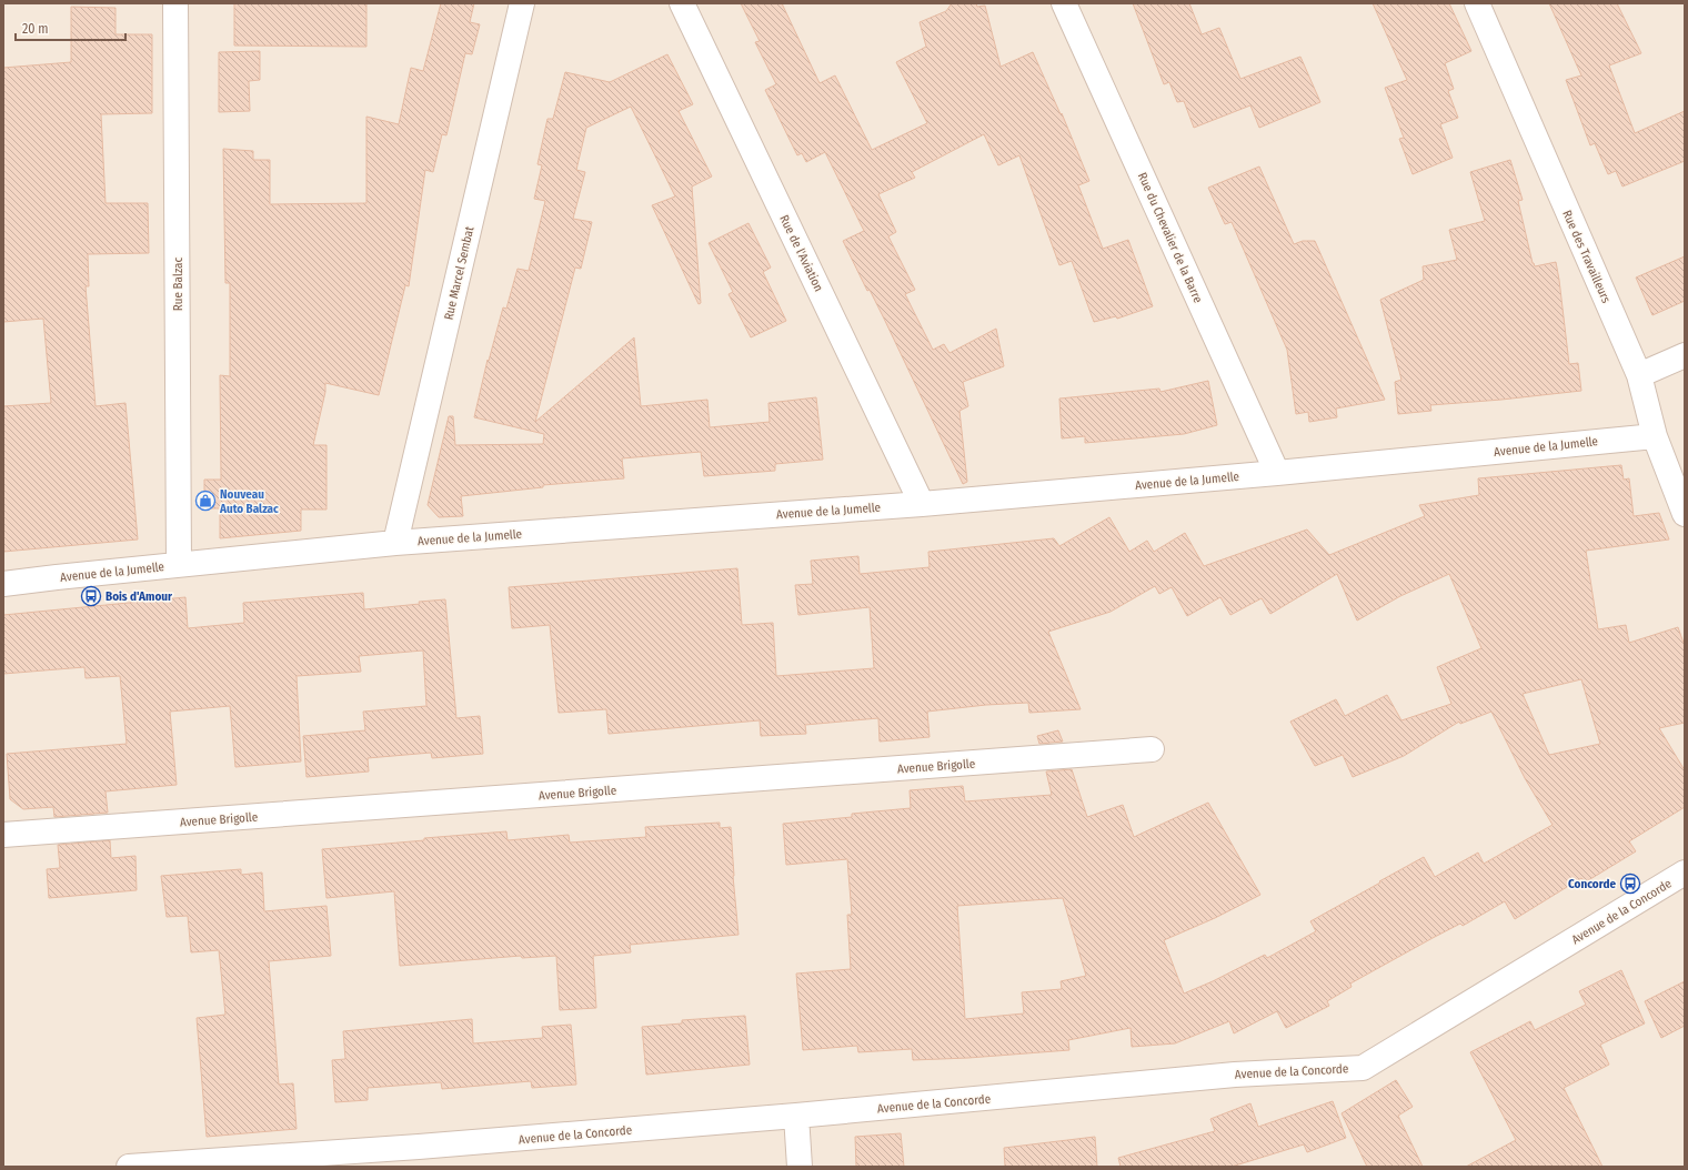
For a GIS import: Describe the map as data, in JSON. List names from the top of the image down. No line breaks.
{"streets":{"street":["Rue du Chevalier de la Barre","Rue de l'Aviation","Rue des Travailleurs","Rue Marcel Sembat","Rue Balzac","Avenue de la Jumelle","Avenue Brigolle","Avenue de la Concorde"]},"crossings":[["Rue du Chevalier de la Barre","Avenue de la Jumelle"],["Rue de l'Aviation","Avenue de la Jumelle"],["Rue des Travailleurs","Avenue de la Jumelle"],["Rue Marcel Sembat","Avenue de la Jumelle"],["Rue Balzac","Avenue de la Jumelle"]],"places":{"shop":["Nouveau Auto Balzac"],"bus stop":["Bois d'Amour","Concorde"]},"scale_bar":"20 m"}
